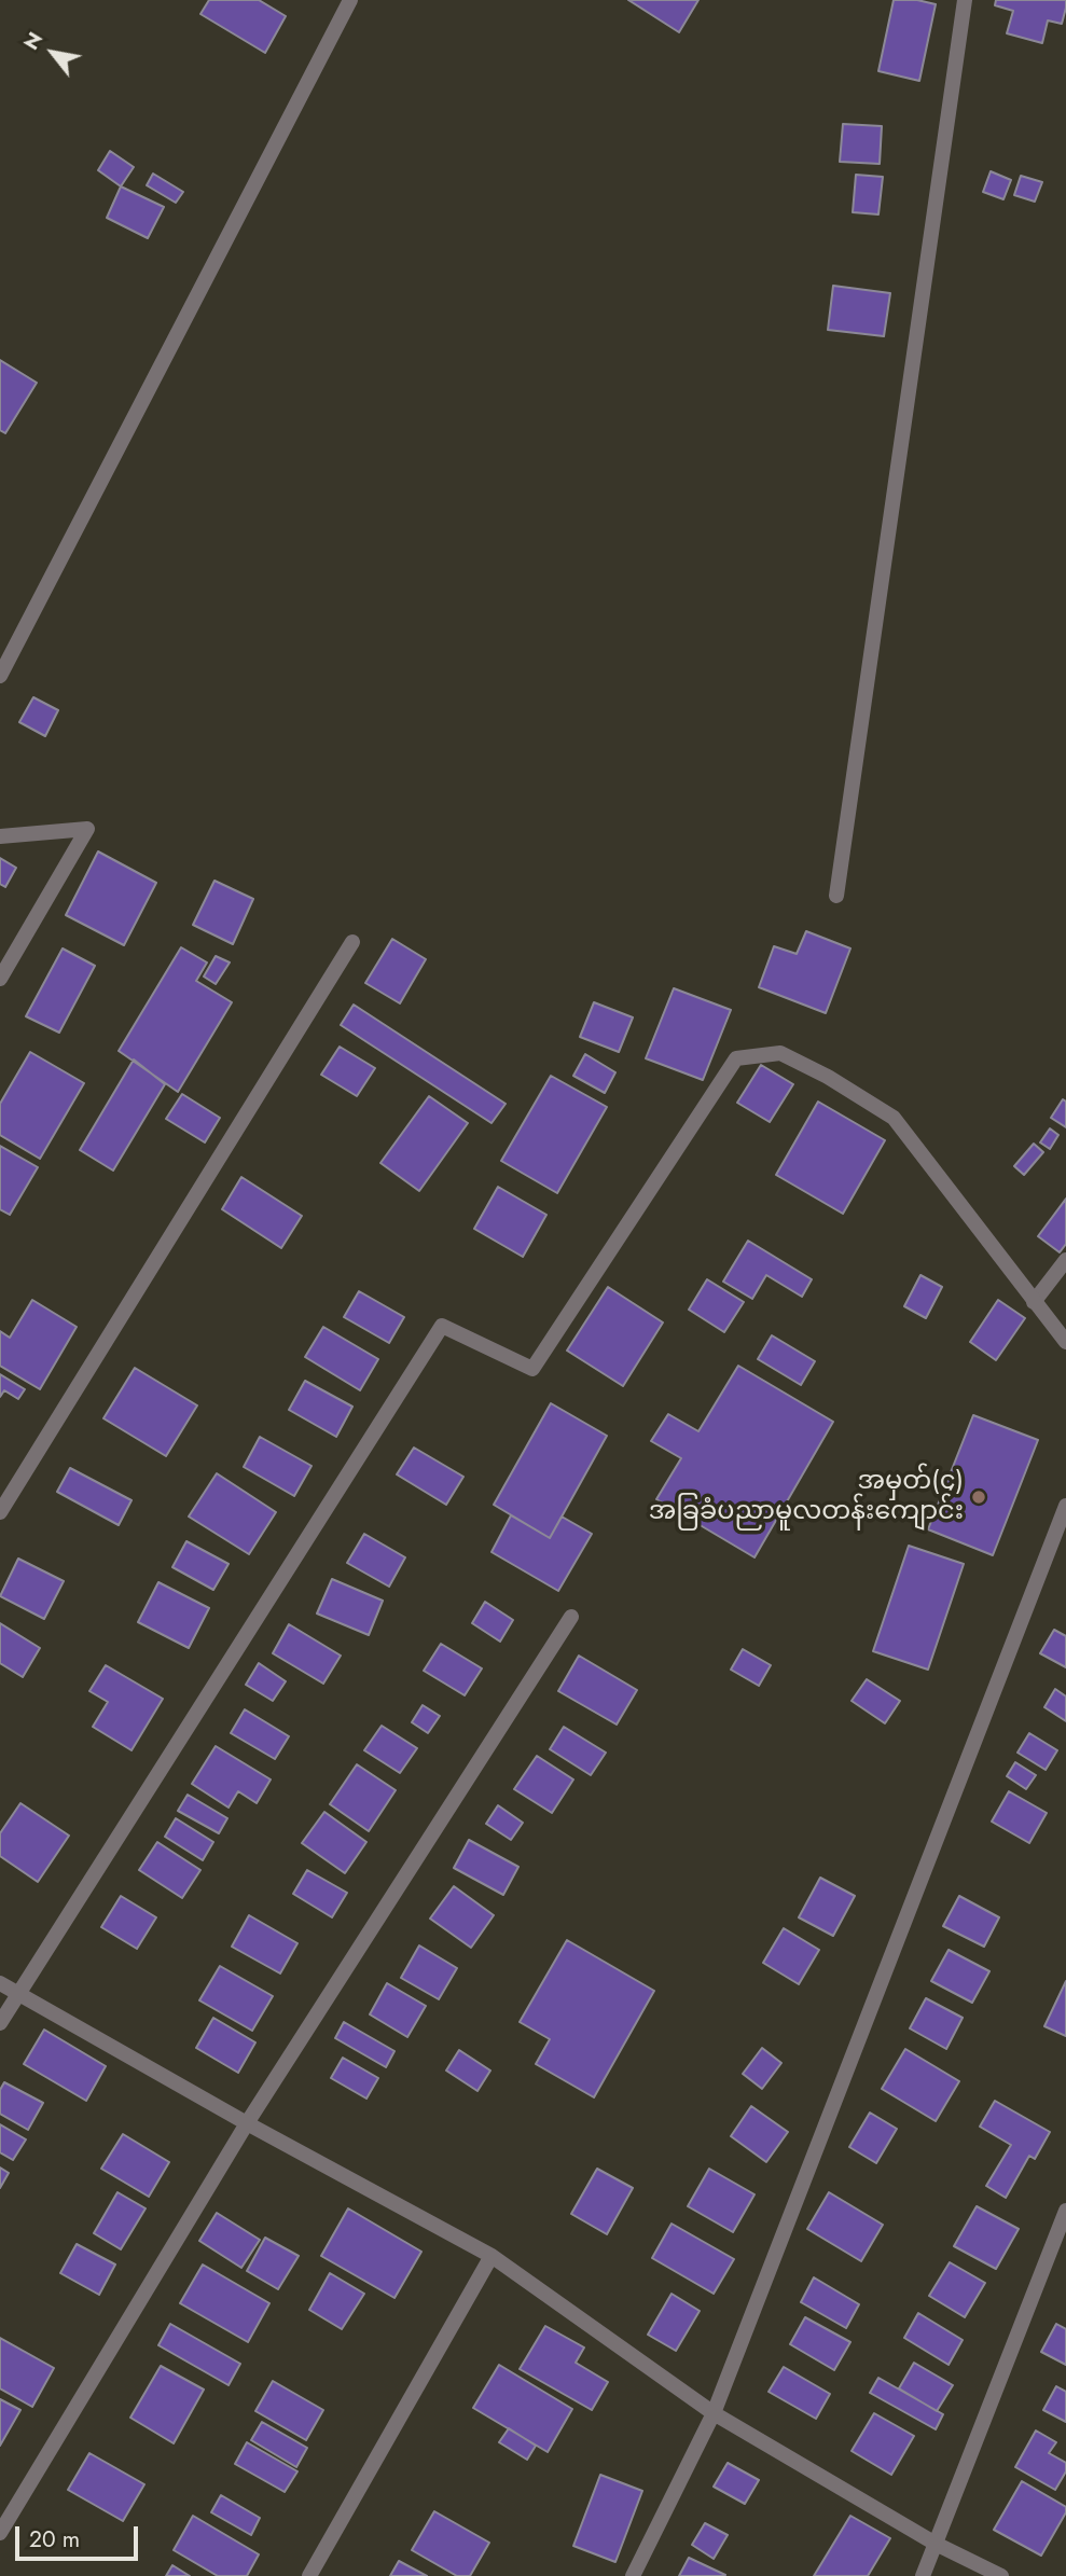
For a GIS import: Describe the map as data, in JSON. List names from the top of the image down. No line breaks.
{"places":["အမှတ်(၄) အခြခံပညာမူလတန်းကျောင်း"],"scale_bar":"20 m","north":"top left"}
